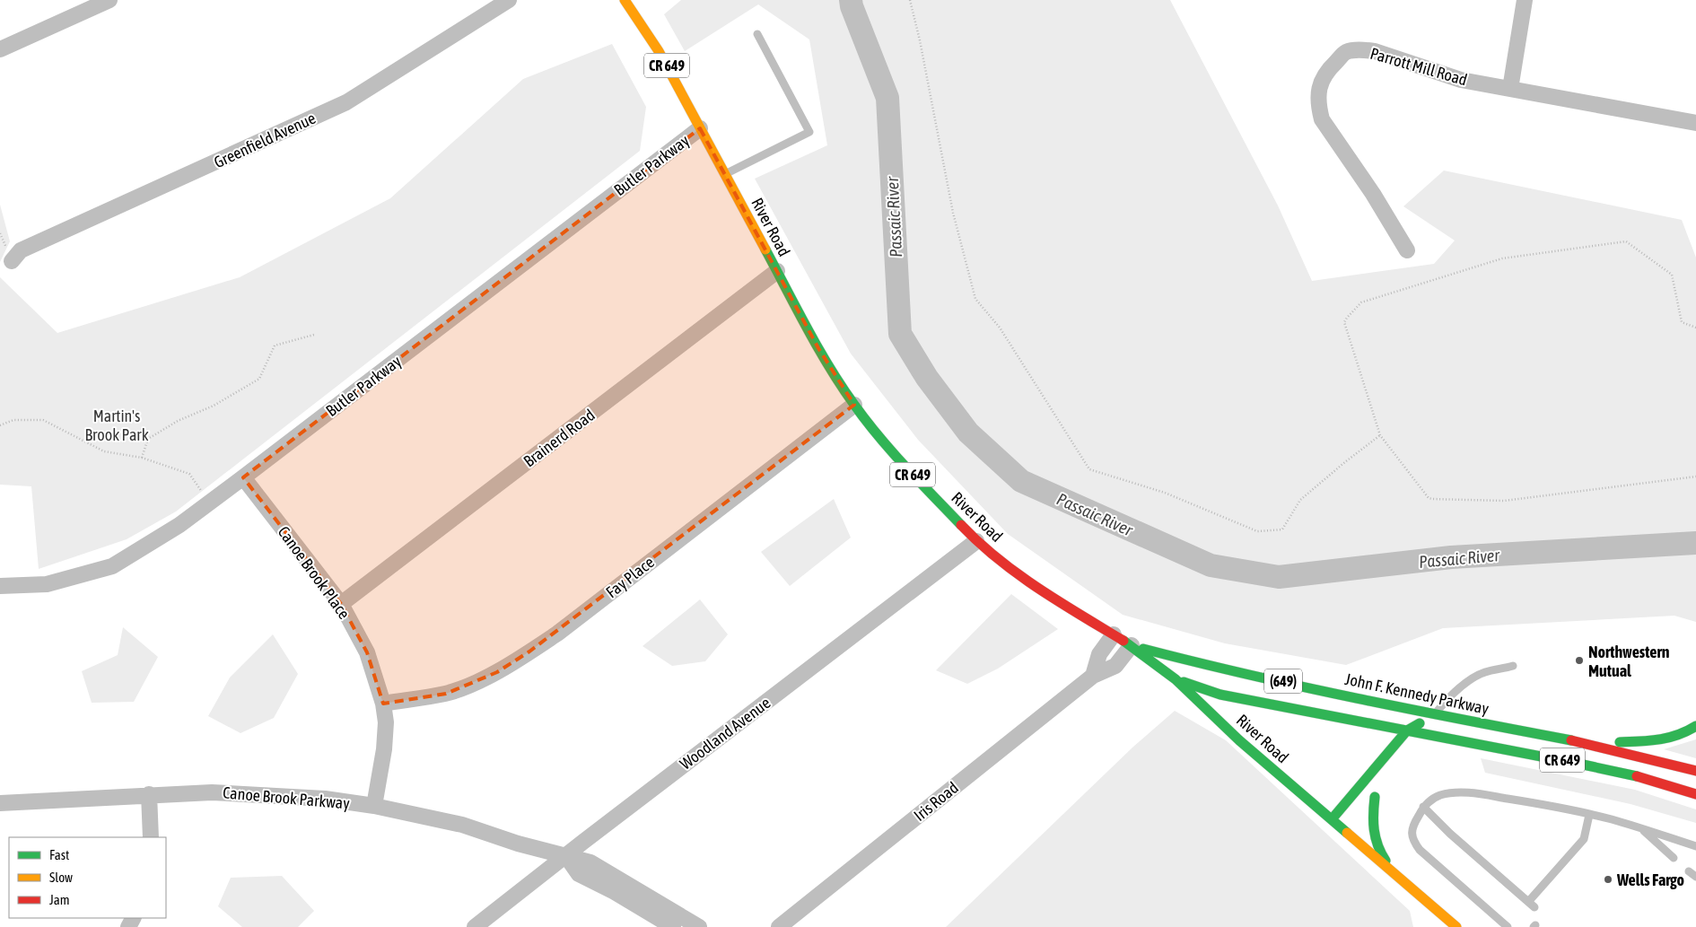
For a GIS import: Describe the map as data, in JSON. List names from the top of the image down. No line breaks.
{"streets":{"main road":["CR 649","River Road","(649)","John F. Kennedy Parkway"],"street":["Parrott Mill Road","Greenfield Avenue","Butler Parkway","Brainerd Road","Canoe Brook Place","Fay Place","Woodland Avenue","Canoe Brook Parkway","Iris Road"]},"crossings":[["Butler Parkway","River Road"],["Butler Parkway","Canoe Brook Place"],["River Road","Brainerd Road"],["River Road","Fay Place"],["River Road","John F. Kennedy Parkway"],["River Road","Woodland Avenue"],["River Road","Iris Road"],["Brainerd Road","Canoe Brook Place"],["Canoe Brook Place","Fay Place"],["Canoe Brook Place","Canoe Brook Parkway"],["John F. Kennedy Parkway","Iris Road"],["Woodland Avenue","Canoe Brook Parkway"]],"water":["Passaic River"],"parks":["Martin's Brook Park"],"places":["Northwestern Mutual","Wells Fargo"],"legend":["Fast","Slow","Jam"]}
